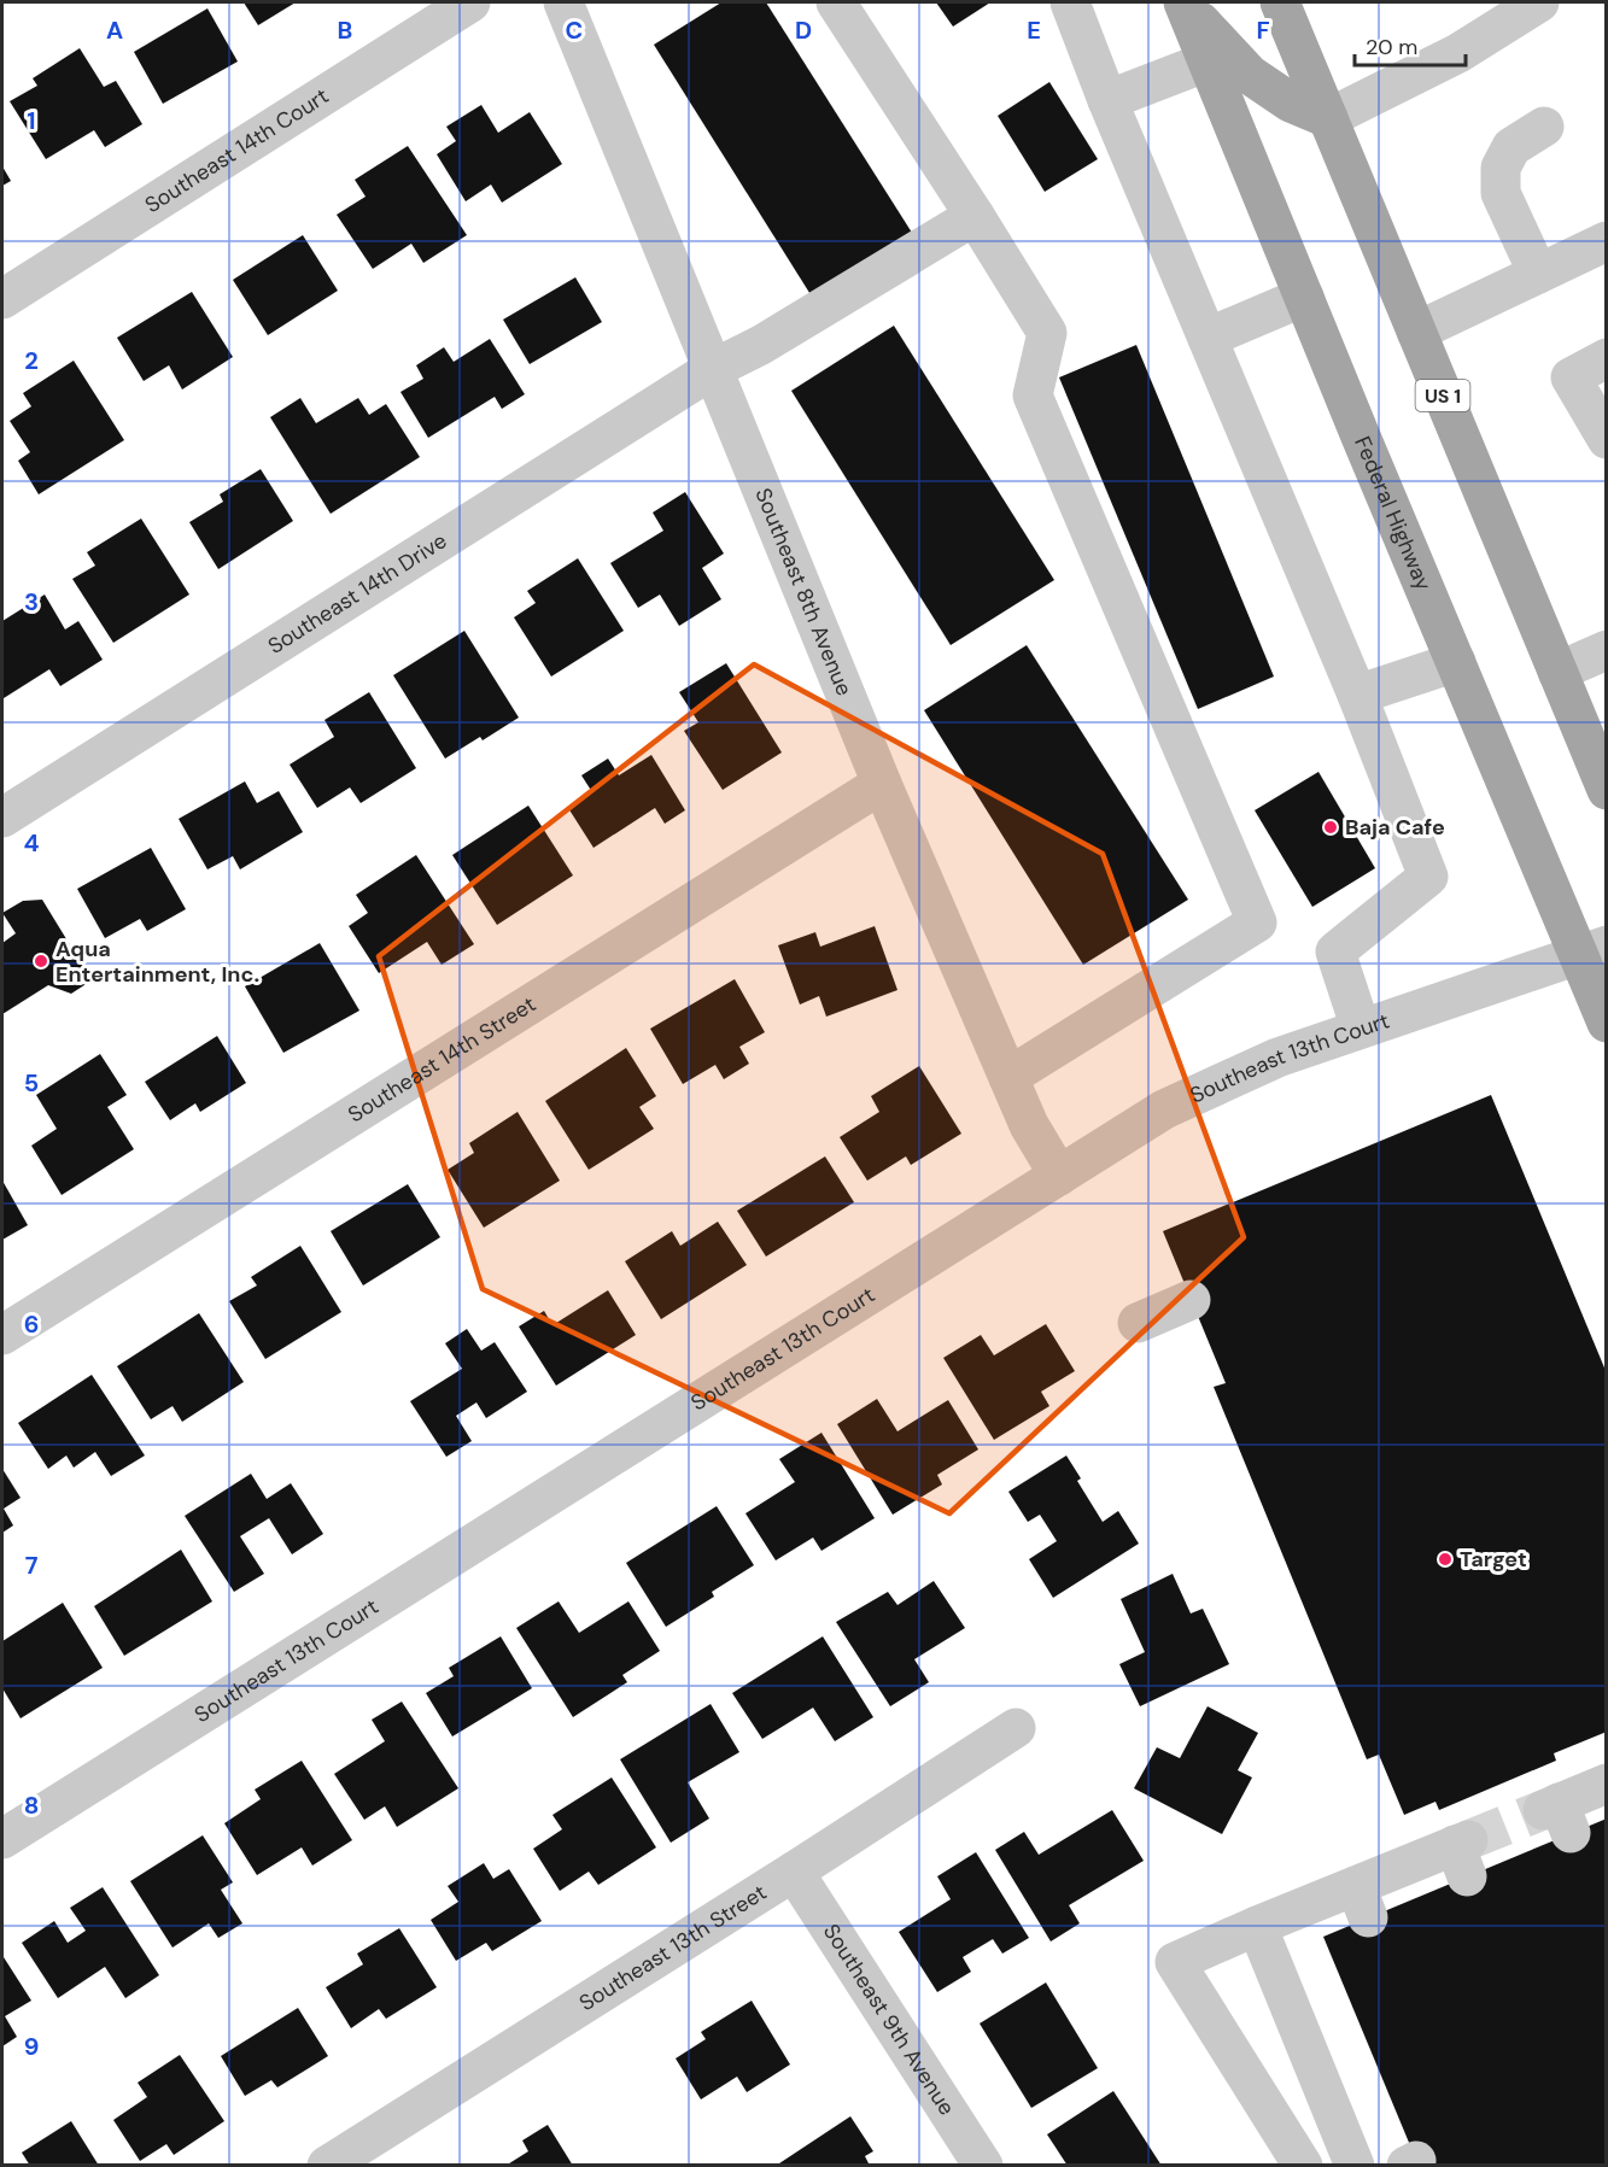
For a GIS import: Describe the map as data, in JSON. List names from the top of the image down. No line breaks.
{"streets":{"main road":["US 1","Federal Highway"],"street":["Southeast 14th Court","Southeast 8th Avenue","Southeast 14th Drive","Southeast 14th Street","Southeast 13th Court","Southeast 13th Street","Southeast 9th Avenue"]},"crossings":[["Federal Highway","Southeast 13th Court"],["Southeast 8th Avenue","Southeast 14th Drive"],["Southeast 8th Avenue","Southeast 14th Street"],["Southeast 8th Avenue","Southeast 13th Court"],["Southeast 13th Street","Southeast 9th Avenue"]],"places":["Baja Cafe","Aqua Entertainment, Inc.","Target"],"scale_bar":"20 m","grid":{"columns":["A","B","C","D","E","F"],"rows":["1","2","3","4","5","6","7","8","9"]}}
